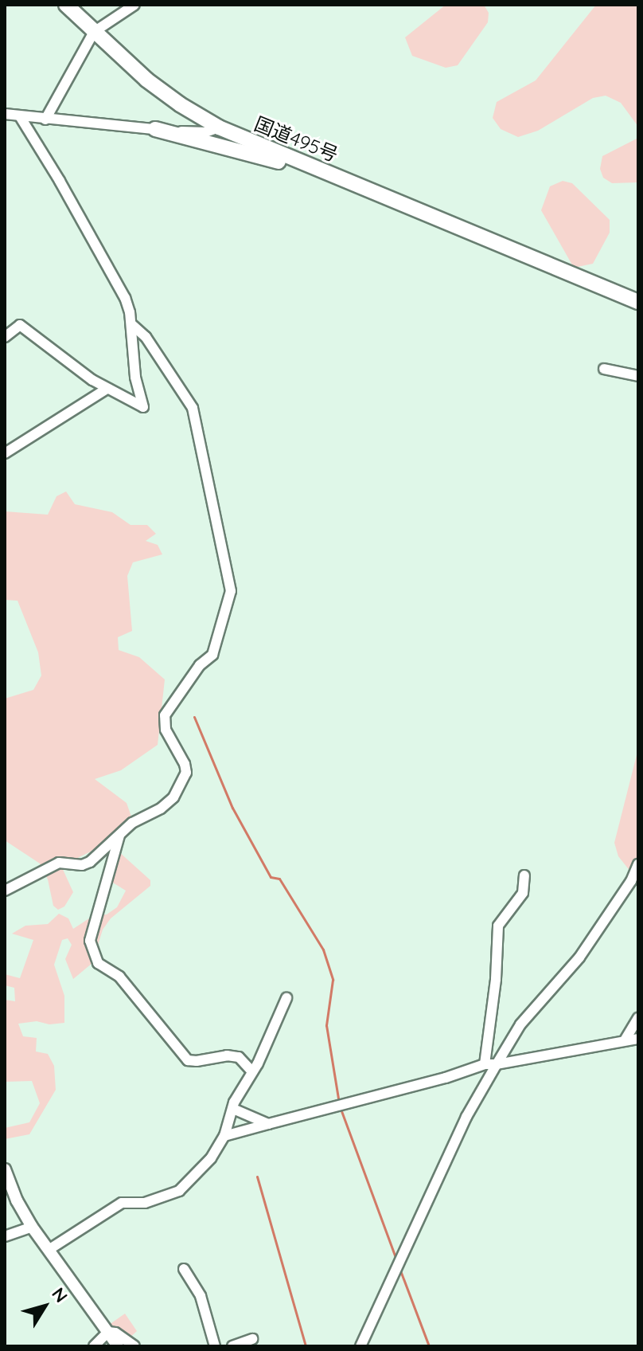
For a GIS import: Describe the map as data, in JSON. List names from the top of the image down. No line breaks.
{"streets":{"highway":["国道495号"]},"north":"top right"}
